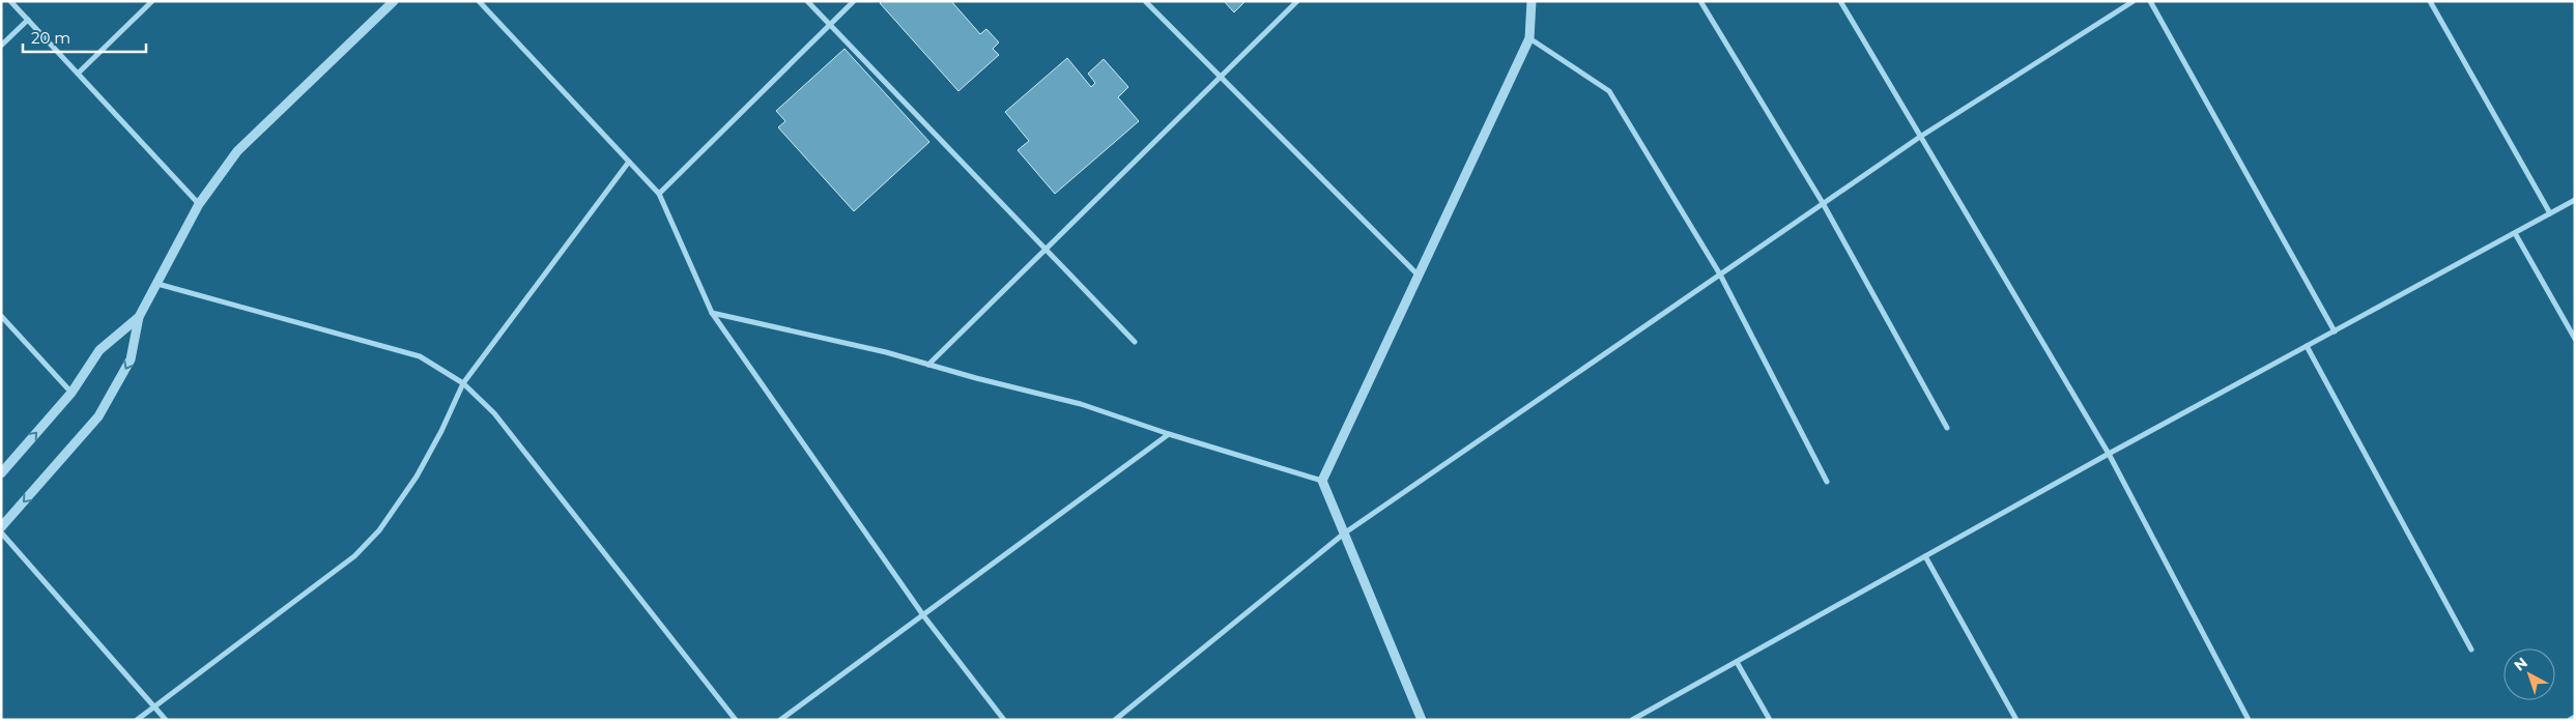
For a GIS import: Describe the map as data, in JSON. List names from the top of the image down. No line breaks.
{"scale_bar":"20 m","north":"top left"}
